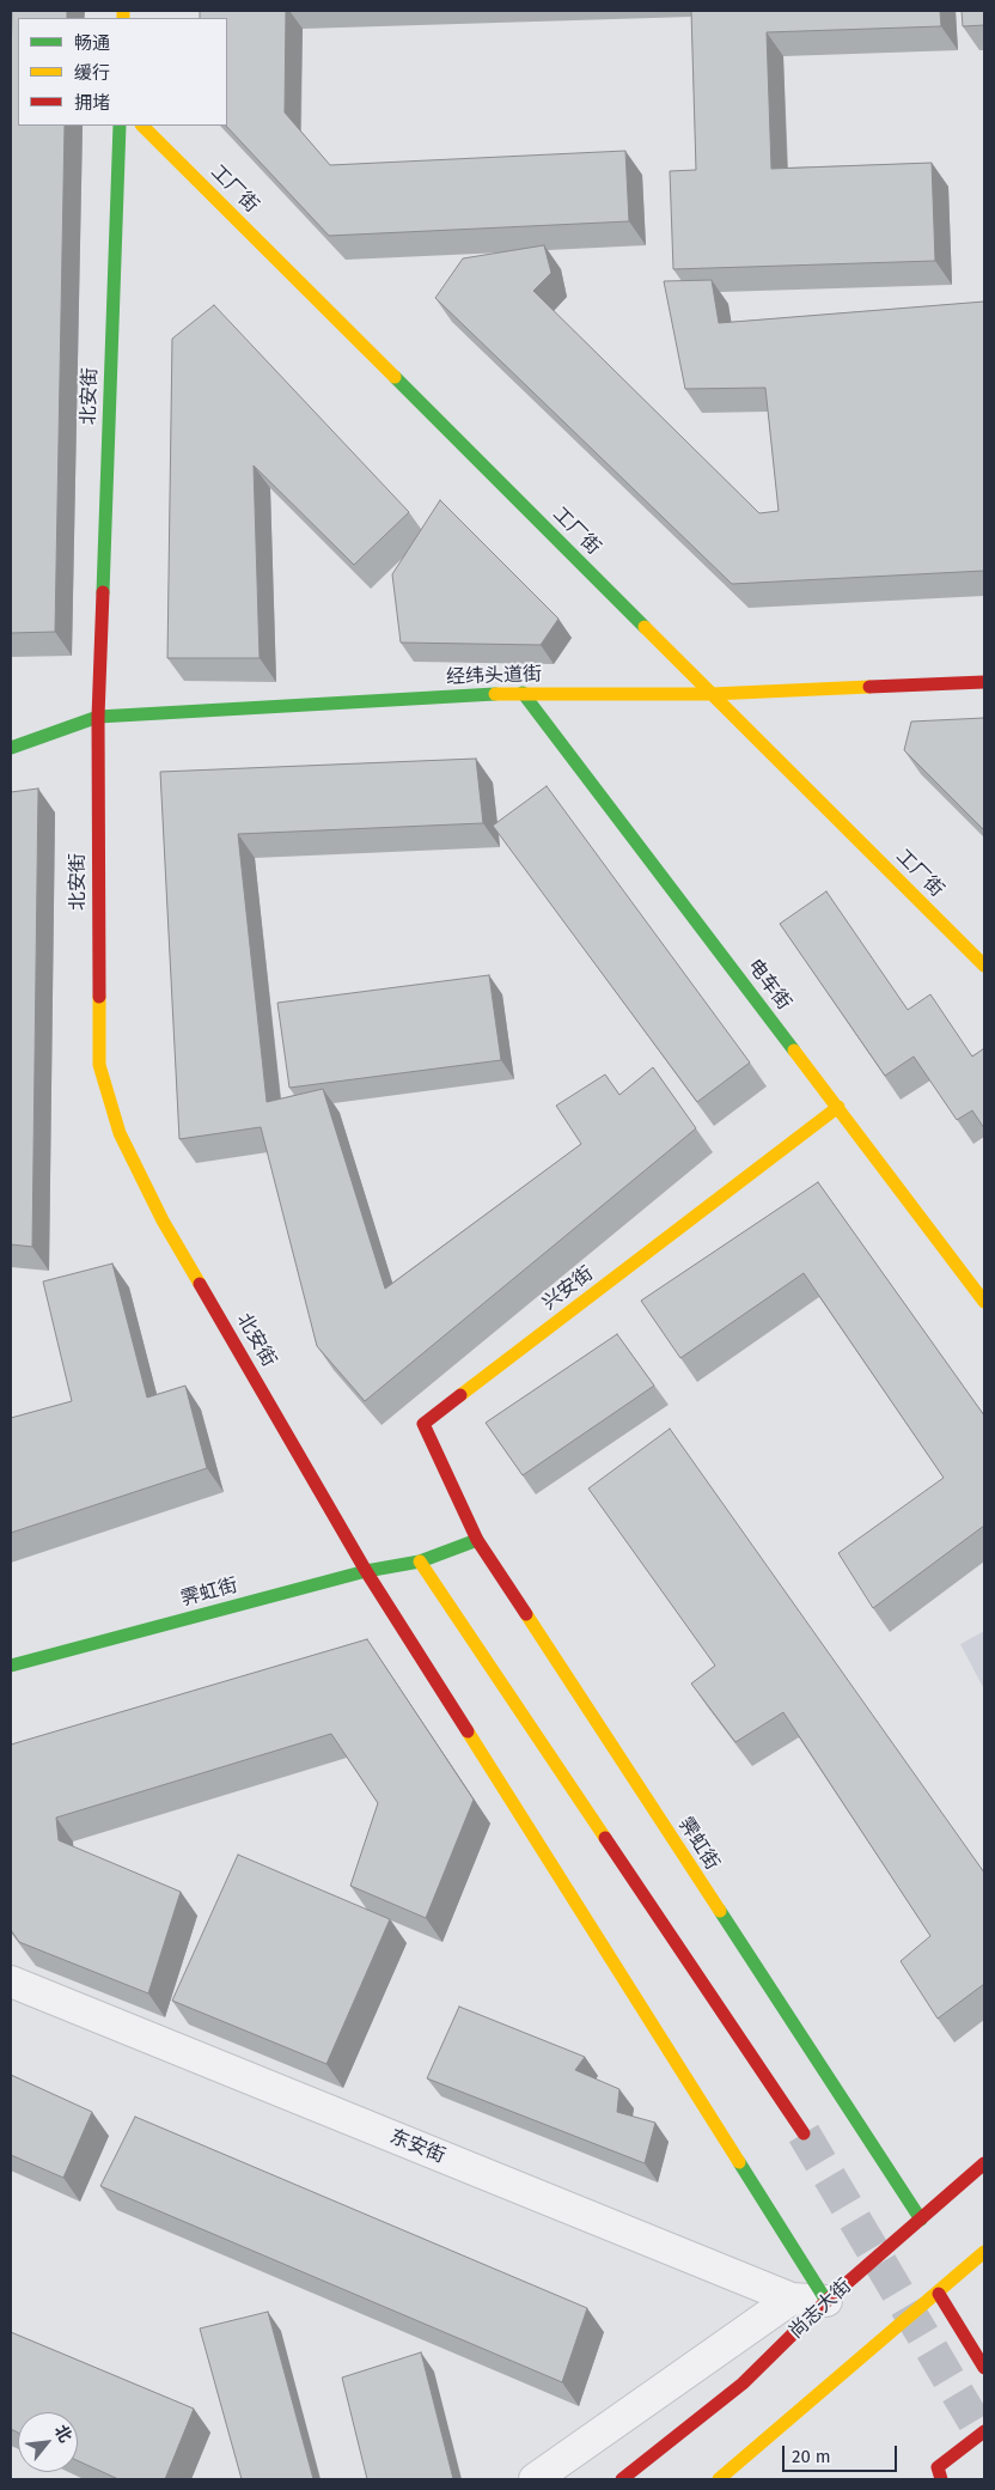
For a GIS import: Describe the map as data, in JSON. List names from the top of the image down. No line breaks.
{"streets":{"main road":["工厂街","北安街","经纬头道街","电车街","兴安街","霁虹街","尚志大街"],"street":["东安街"]},"crossings":[["工厂街","经纬头道街"],["北安街","经纬头道街"],["北安街","霁虹街"],["北安街","东安街"],["北安街","尚志大街"],["经纬头道街","电车街"],["电车街","兴安街"],["兴安街","霁虹街"],["霁虹街","尚志大街"],["东安街","尚志大街"]],"legend":["畅通","缓行","拥堵"],"scale_bar":"20 m","north":"top right"}
